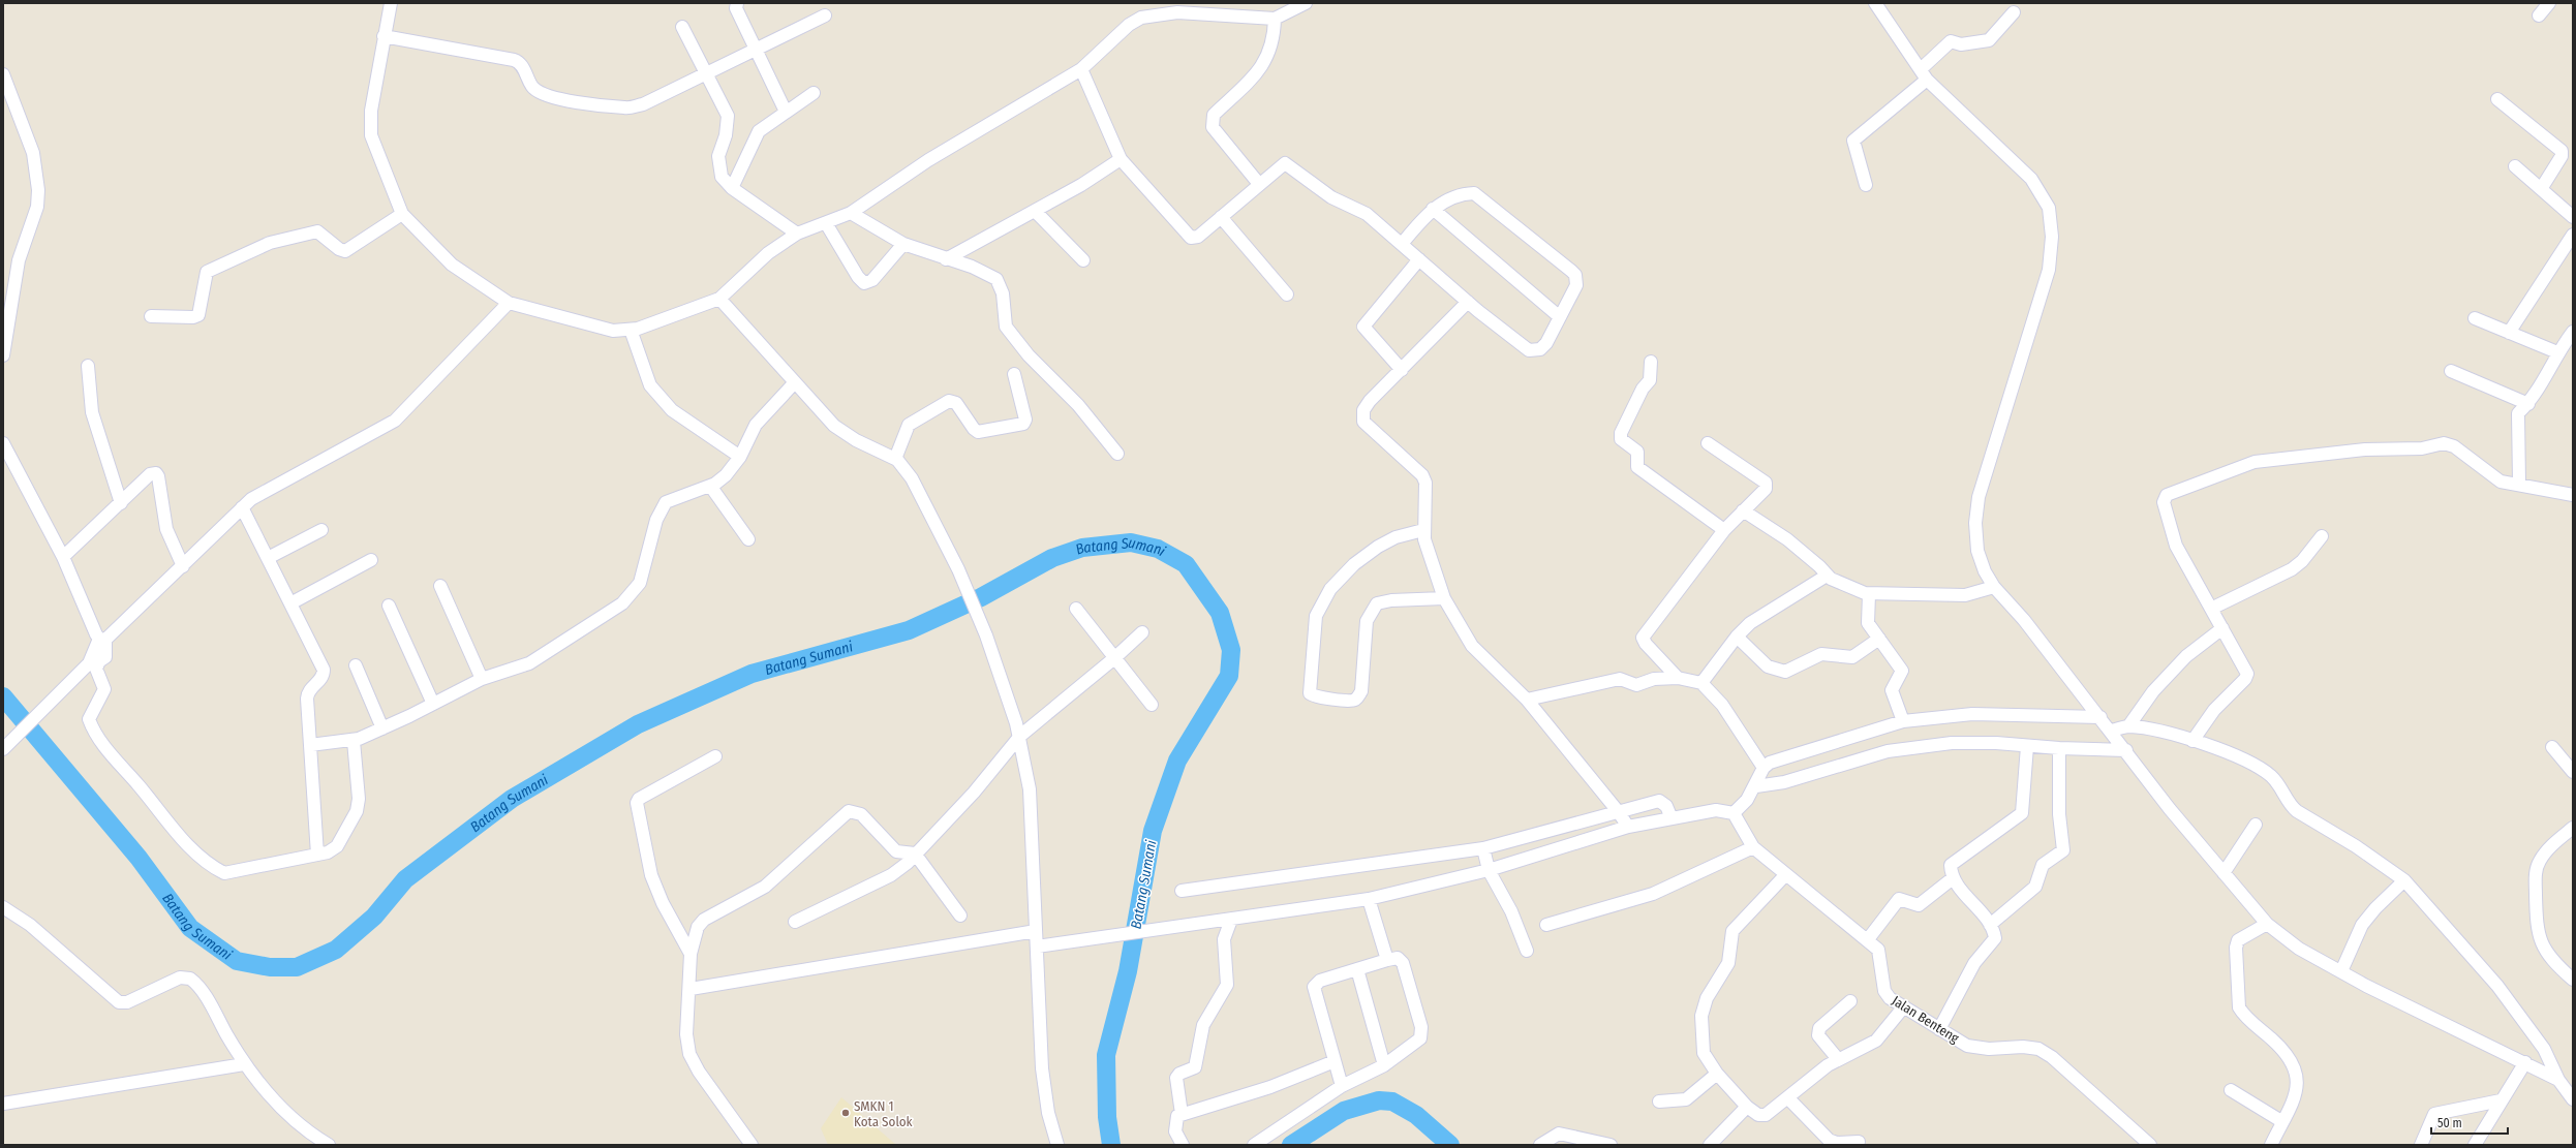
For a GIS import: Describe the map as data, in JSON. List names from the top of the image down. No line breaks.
{"streets":{"street":["Jalan Benteng"]},"water":["Batang Sumani"],"places":["SMKN 1 Kota Solok"],"scale_bar":"50 m"}
